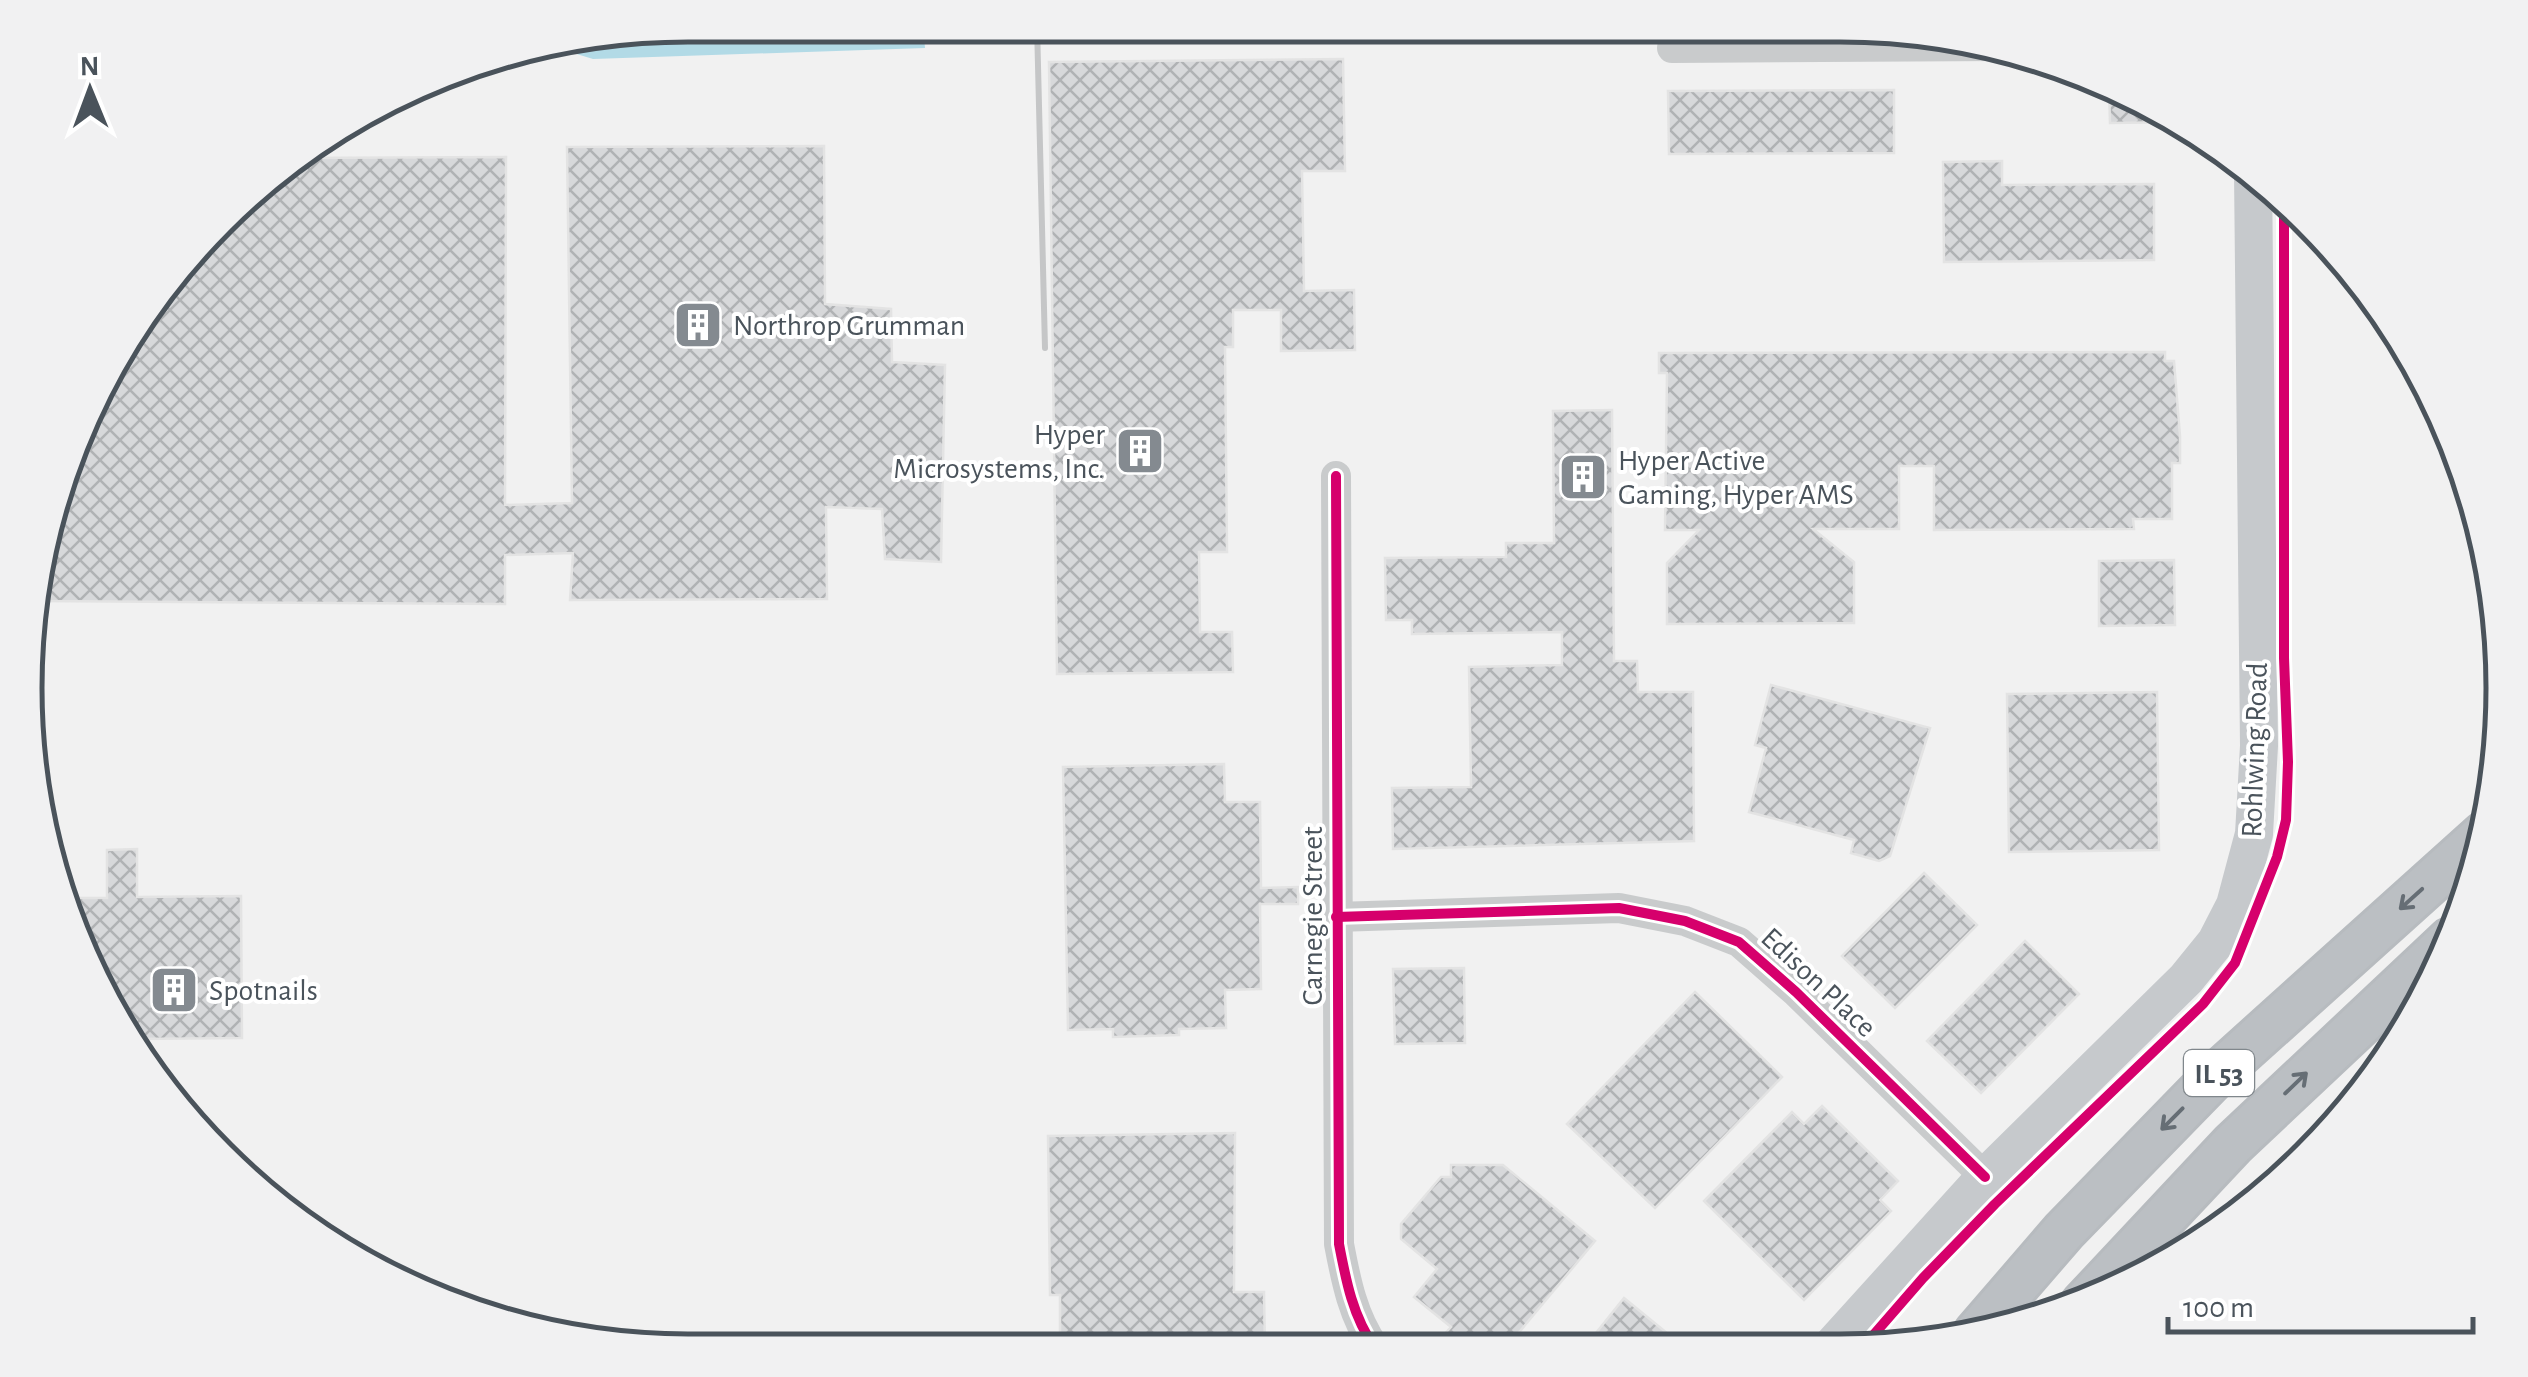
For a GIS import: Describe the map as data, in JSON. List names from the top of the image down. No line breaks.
{"streets":{"highway":["IL 53"],"main road":["Rohlwing Road"],"street":["Carnegie Street","Edison Place"]},"crossings":[["Rohlwing Road","Edison Place"],["Carnegie Street","Edison Place"]],"places":{"building":["Northrop Grumman","Hyper Microsystems, Inc.","Hyper Active Gaming, Hyper AMS","Spotnails"]},"scale_bar":"100 m","north":"top"}
